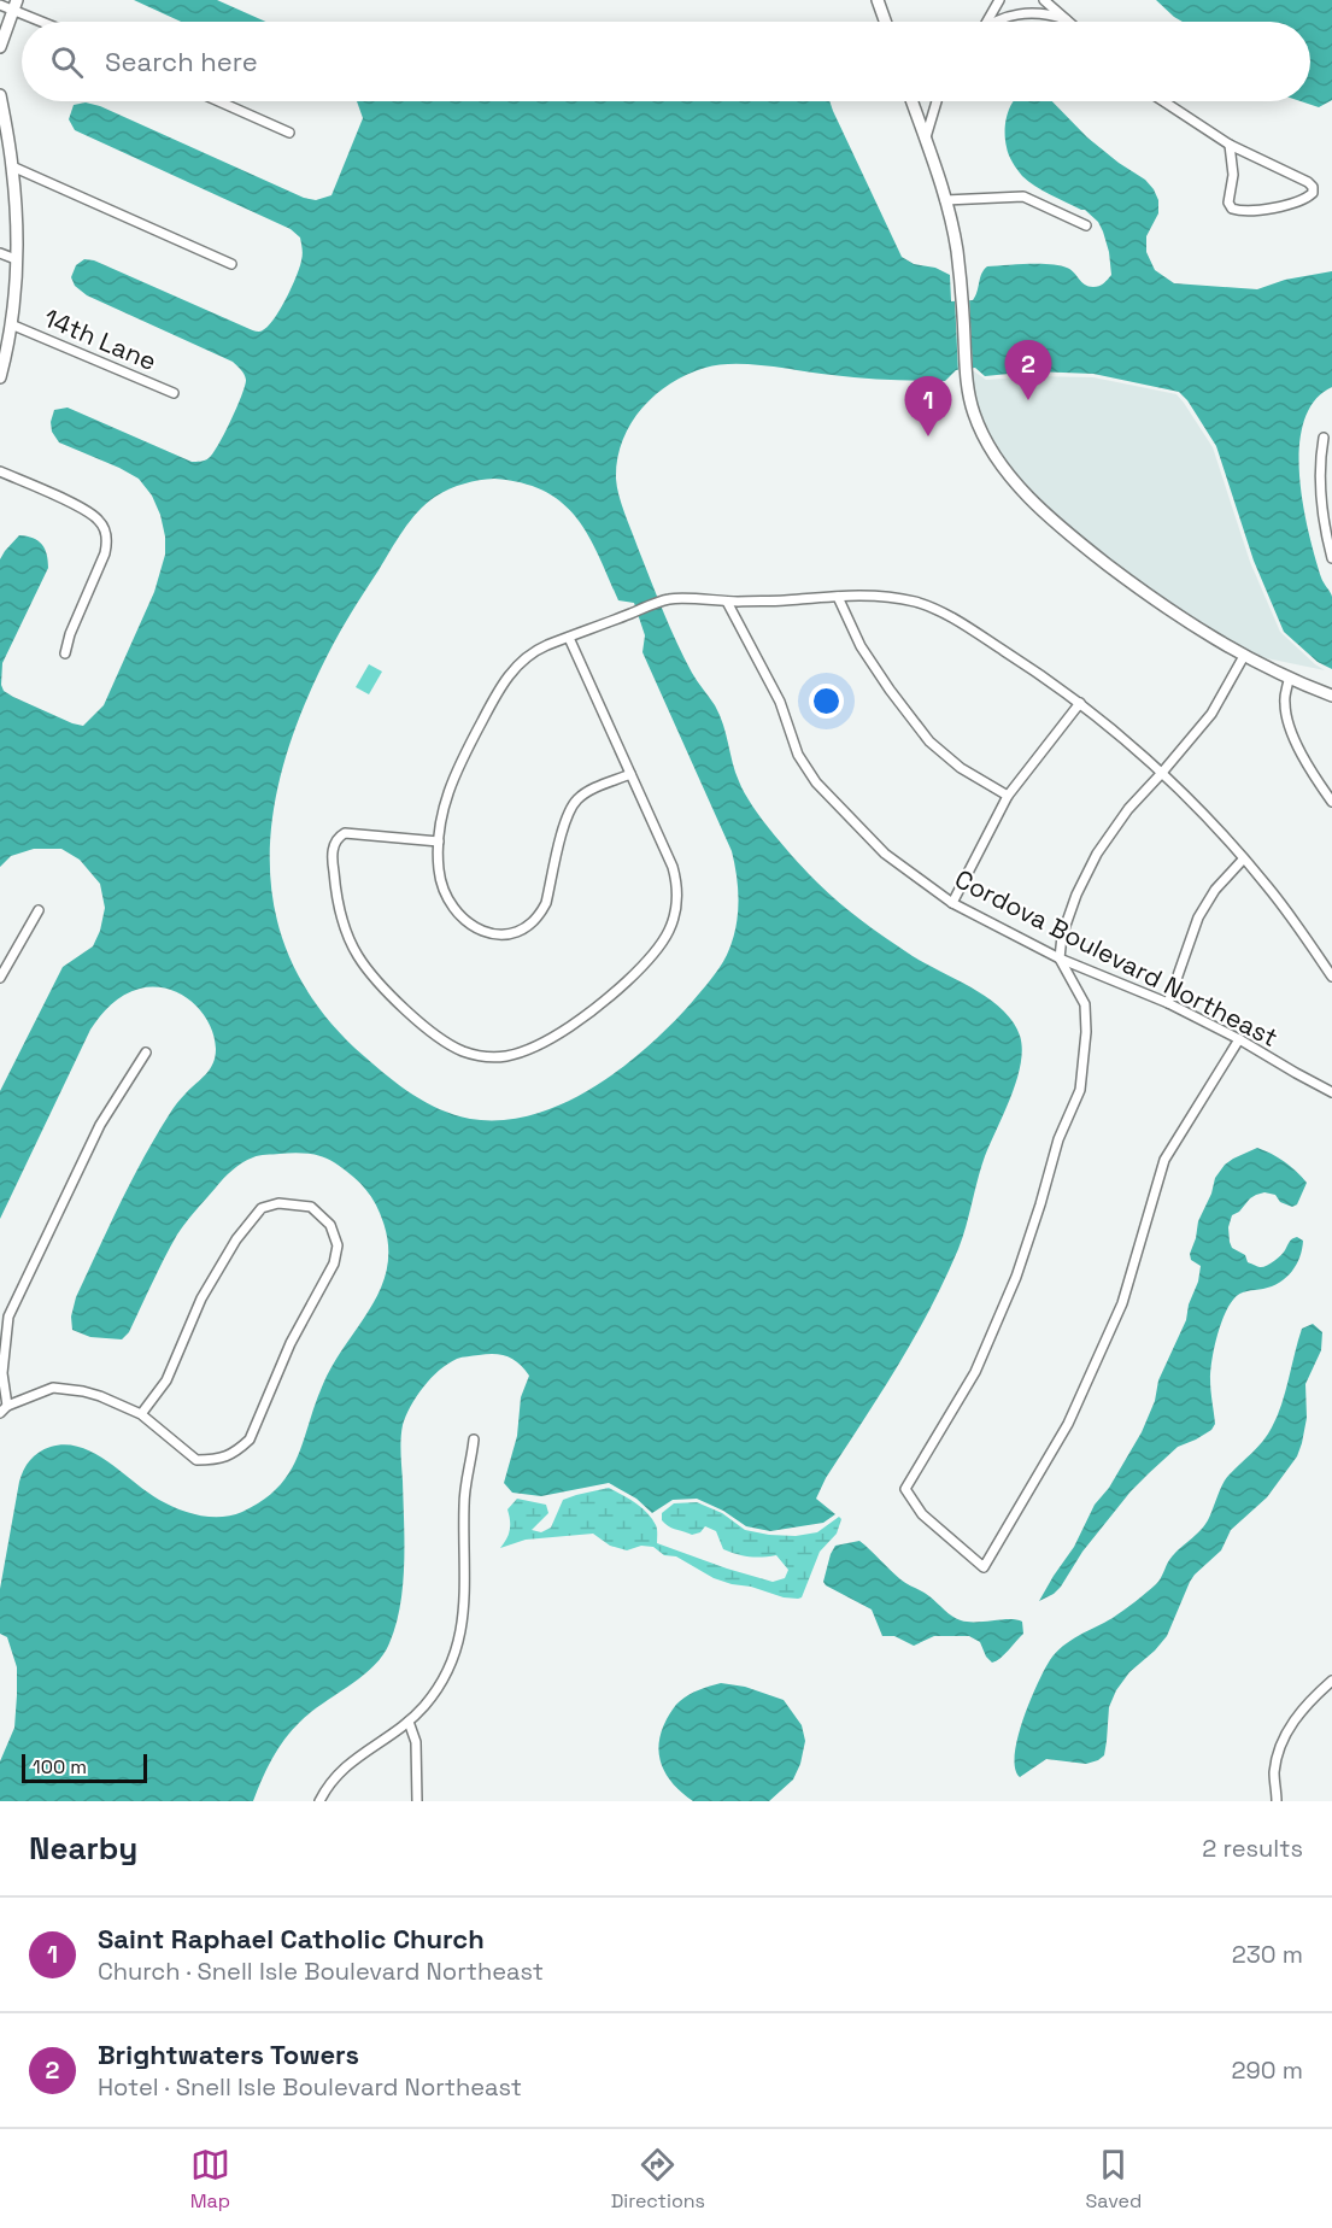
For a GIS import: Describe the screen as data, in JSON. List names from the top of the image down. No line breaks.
{"streets":{"street":["14th Lane","Cordova Boulevard Northeast"]},"scale_bar":"100 m","page":{"search":"Search here","pins":["2","1"],"scale":"100 m","heading":["Nearby","2 results"],"list":[{"mark":"1","name":"Saint Raphael Catholic Church","note":"Church · Snell Isle Boulevard Northeast","value":"230 m"},{"mark":"2","name":"Brightwaters Towers","note":"Hotel · Snell Isle Boulevard Northeast","value":"290 m"}],"nav":["Map","Directions","Saved"]}}
